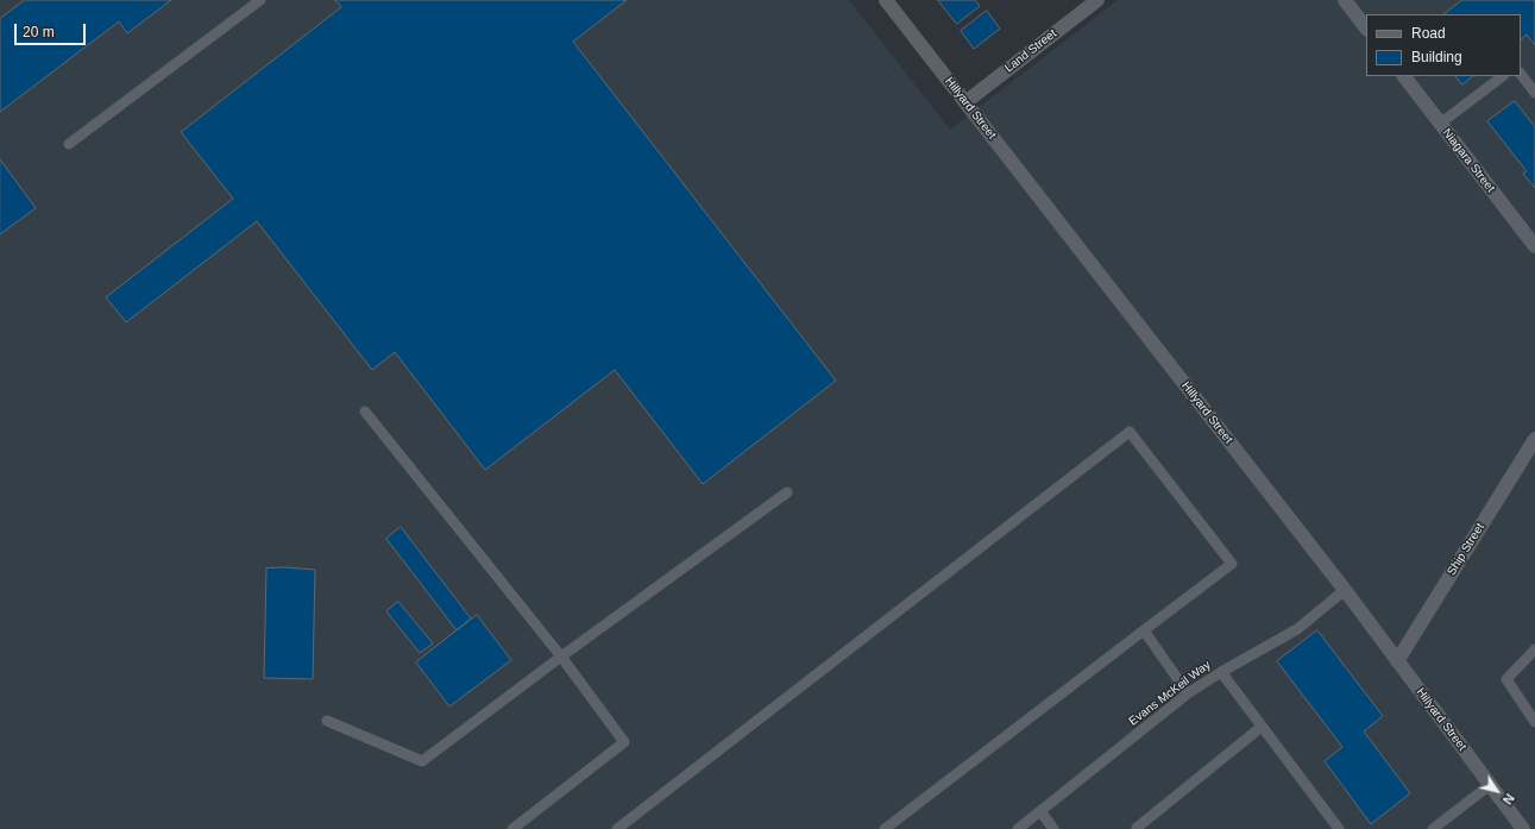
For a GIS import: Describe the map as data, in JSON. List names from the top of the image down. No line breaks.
{"streets":{"street":["Land Street","Hillyard Street","Niagara Street","Ship Street"],"lane":["Evans McKeil Way"]},"crossings":[["Land Street","Hillyard Street"],["Hillyard Street","Ship Street"],["Hillyard Street","Evans McKeil Way"]],"legend":["Road","Building"],"scale_bar":"20 m","north":"bottom right"}
